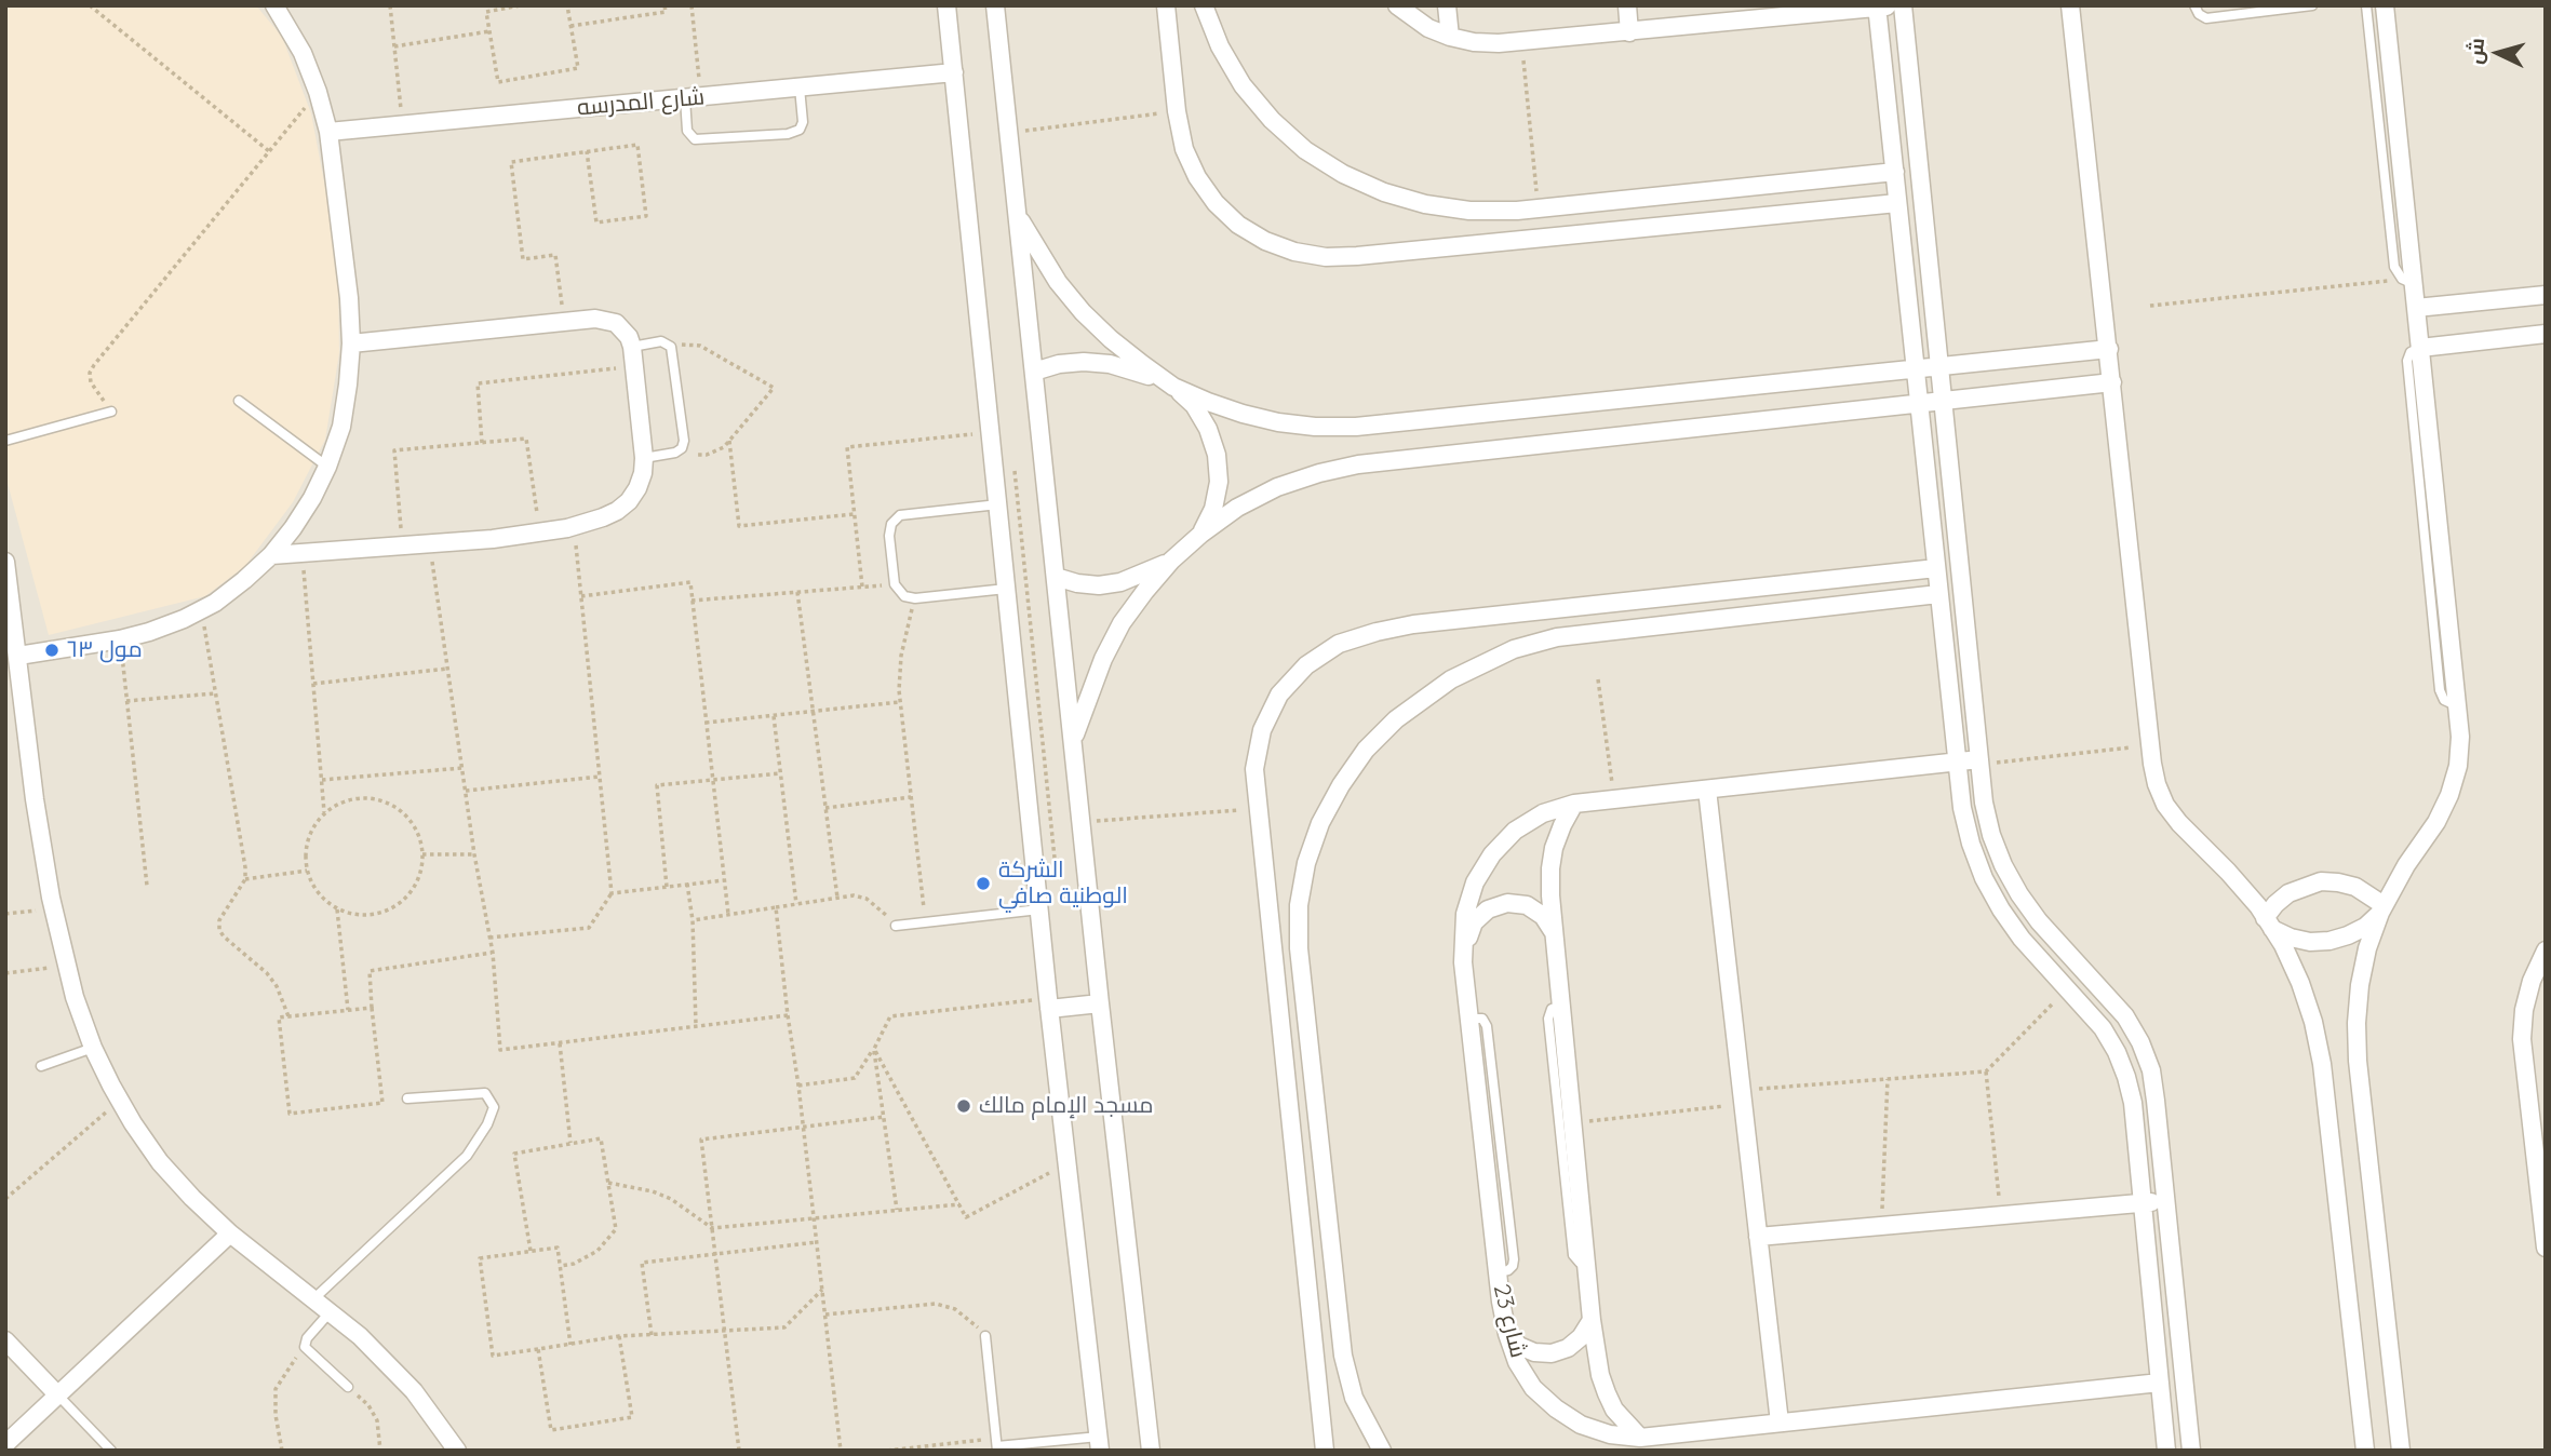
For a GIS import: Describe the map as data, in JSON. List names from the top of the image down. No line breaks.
{"streets":{"street":["شارع المدرسه","شارع 23"]},"places":["مول ٦٣","الشركة الوطنية صافي","مسجد الإمام مالك"],"north":"left"}
